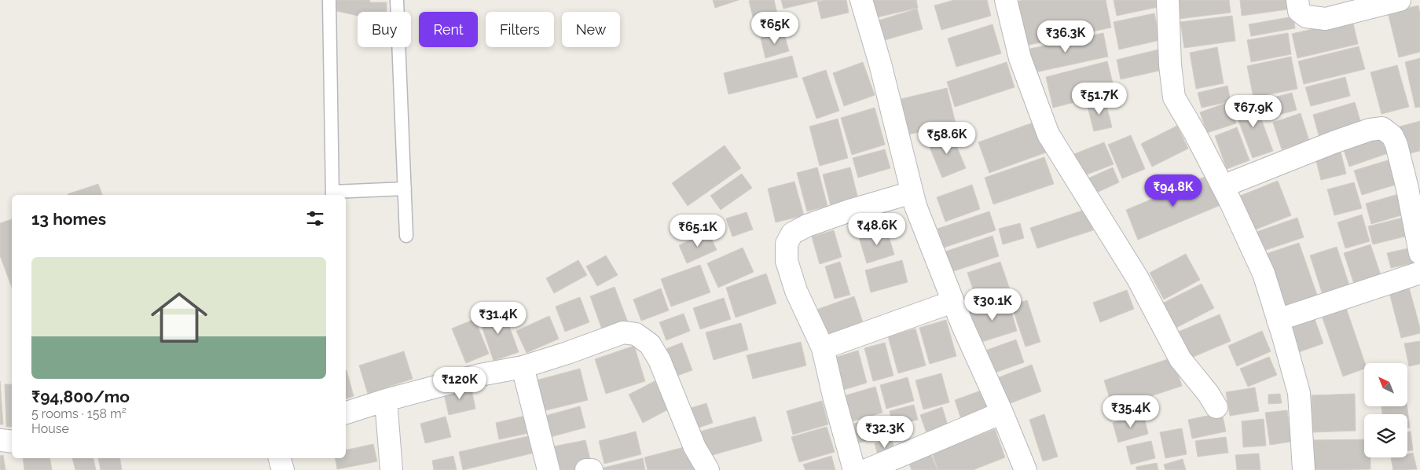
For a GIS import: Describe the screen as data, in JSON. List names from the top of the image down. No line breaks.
{"north":"top left","page":{"price":["₹65K","₹36.3K","₹51.7K","₹67.9K","₹58.6K","₹94.8K","₹48.6K","₹65.1K","₹30.1K","₹31.4K","₹120K","₹35.4K","₹32.3K"],"chip":["Buy","Rent","Filters","New"],"heading":"13 homes","list":[{"name":"₹94,800/mo","note":"5 rooms · 158 m² · House"}]}}
